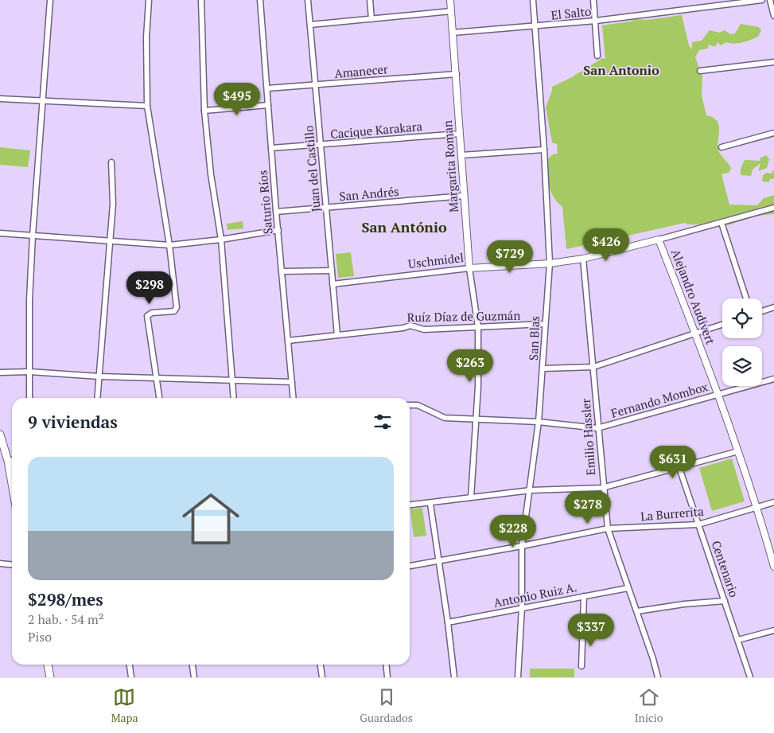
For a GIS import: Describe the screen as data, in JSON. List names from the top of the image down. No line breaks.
{"streets":{"street":["El Salto","Amanecer","Cacique Karakara","Margarita Roman","Juan del Castillo","San Andrés","Saturio Ríos","Uschmidel","Alejandro Audivert","Ruíz Díaz de Guzmán","San Blas","Fernando Mombox","Emilio Hassler","La Burrerita","Centenario","Antonio Ruiz A."]},"crossings":[["El Salto","Margarita Roman"],["El Salto","San Blas"],["Amanecer","Margarita Roman"],["Amanecer","Juan del Castillo"],["Amanecer","Saturio Ríos"],["Cacique Karakara","Margarita Roman"],["Cacique Karakara","Juan del Castillo"],["Cacique Karakara","Saturio Ríos"],["Margarita Roman","San Andrés"],["Margarita Roman","Uschmidel"],["Margarita Roman","Ruíz Díaz de Guzmán"],["Juan del Castillo","San Andrés"],["Juan del Castillo","Uschmidel"],["Juan del Castillo","Ruíz Díaz de Guzmán"],["San Andrés","Saturio Ríos"],["Saturio Ríos","Ruíz Díaz de Guzmán"],["Uschmidel","Alejandro Audivert"],["Uschmidel","San Blas"],["Uschmidel","Emilio Hassler"],["Alejandro Audivert","Fernando Mombox"],["Alejandro Audivert","La Burrerita"],["Ruíz Díaz de Guzmán","San Blas"],["San Blas","La Burrerita"],["San Blas","Antonio Ruiz A."],["Fernando Mombox","Emilio Hassler"],["Emilio Hassler","La Burrerita"],["Emilio Hassler","Antonio Ruiz A."],["La Burrerita","Centenario"]],"districts":["San Antonio","San António"],"page":{"price":["$495","$426","$729","$298","$263","$631","$278","$228","$337"],"heading":"9 viviendas","list":[{"name":"$298/mes","note":"2 hab. · 54 m² · Piso"}],"tabs":["Mapa","Guardados","Inicio"]}}
